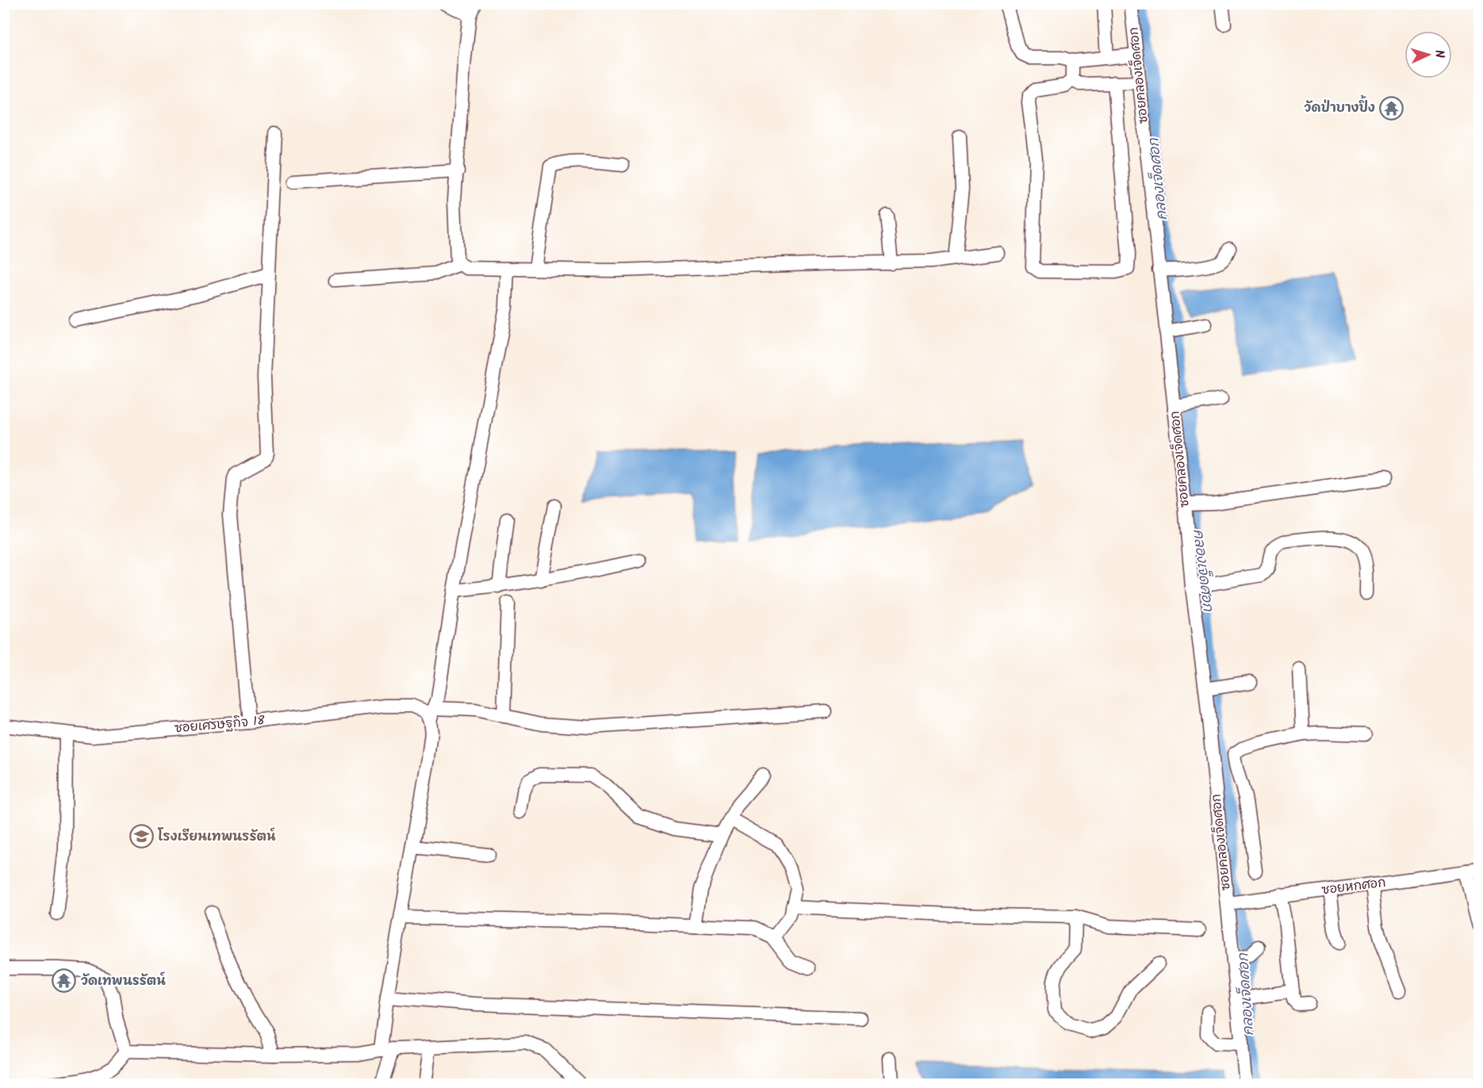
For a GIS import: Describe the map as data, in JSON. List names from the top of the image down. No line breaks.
{"streets":{"street":["ซอยคลองเจ็ดศอก","ซอยเศรษฐกิจ 18","ซอยหกศอก"]},"crossings":[["ซอยคลองเจ็ดศอก","ซอยหกศอก"]],"water":["คลองเจ็ดศอก"],"places":{"temple":["วัดป่าบางปิ้ง","วัดเทพนรรัตน์"],"school or university":["โรงเรียนเทพนรรัตน์"]},"north":"right"}
